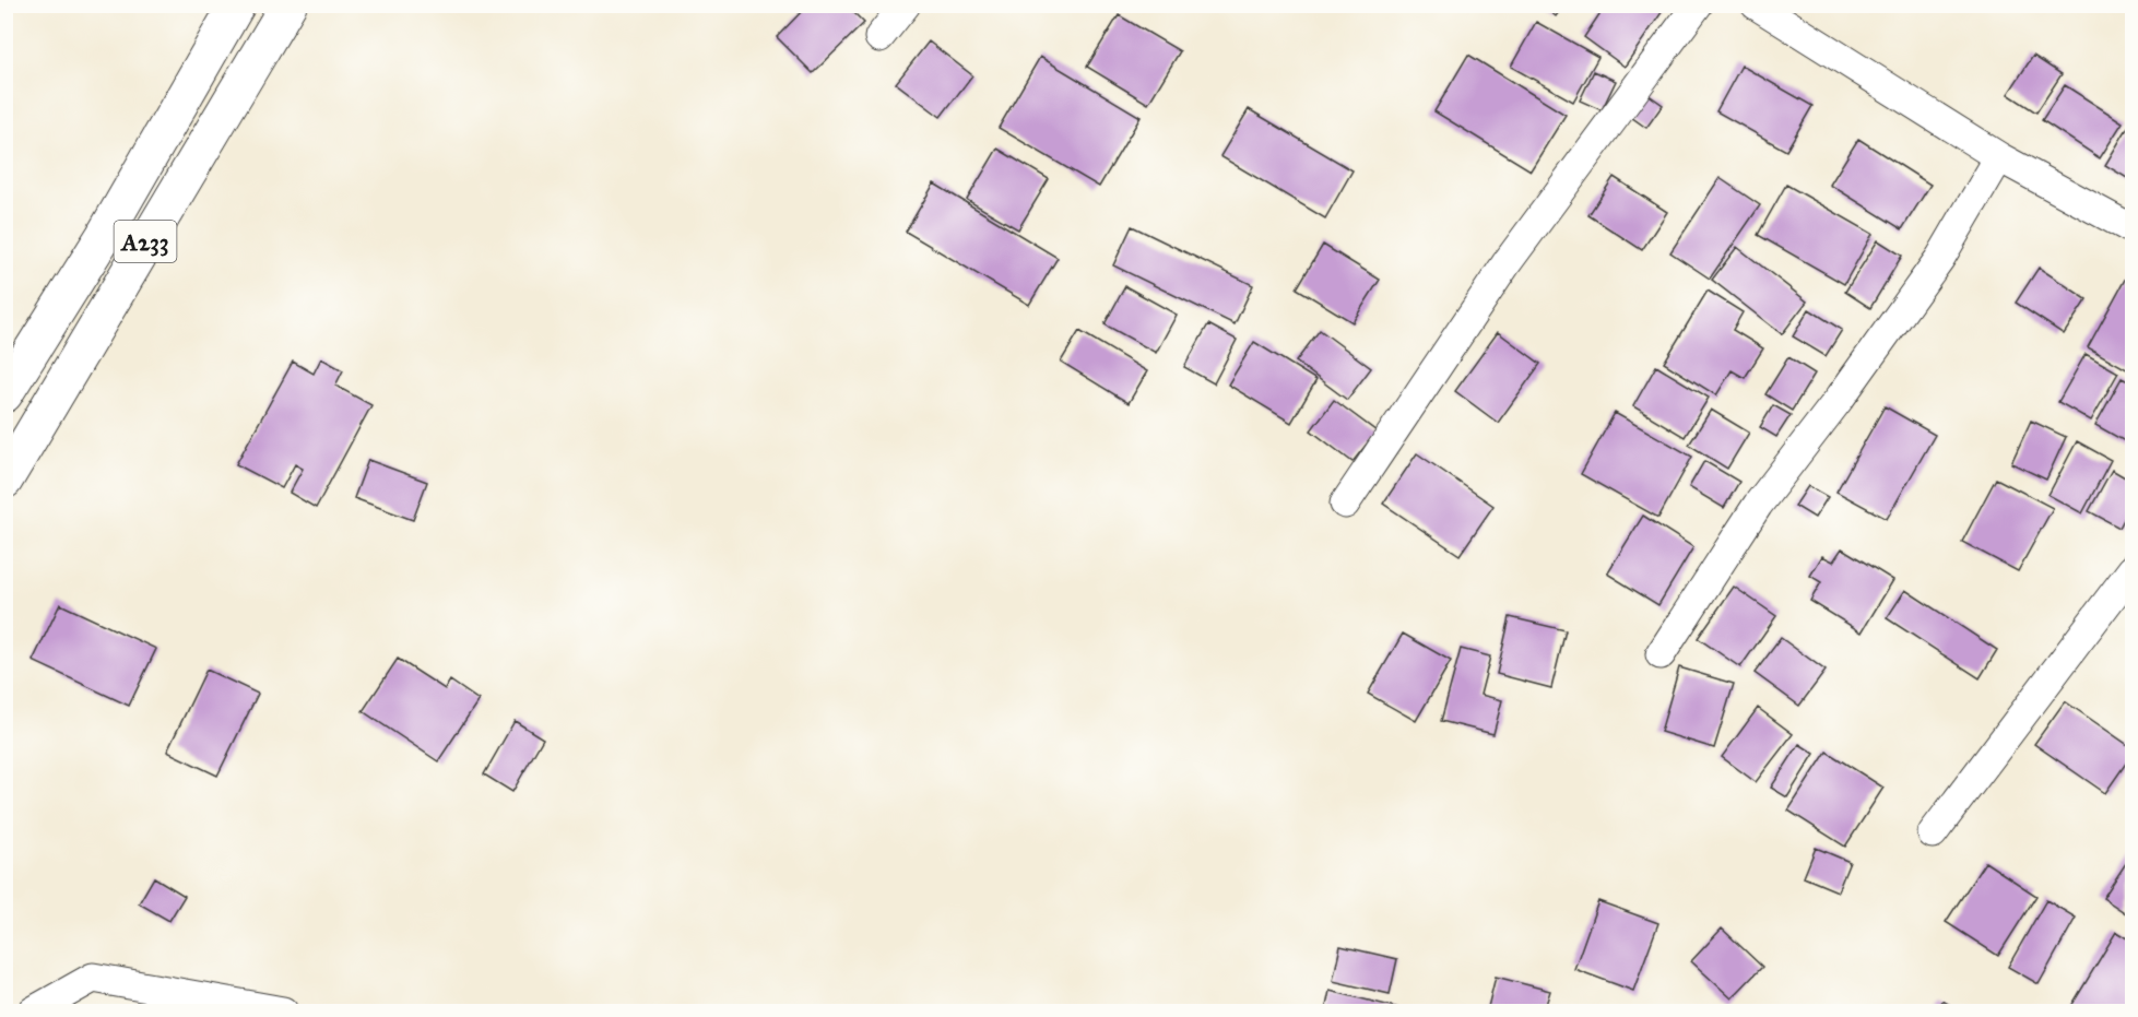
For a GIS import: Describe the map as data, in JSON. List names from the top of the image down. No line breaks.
{"streets":{"highway":["A233"]}}
